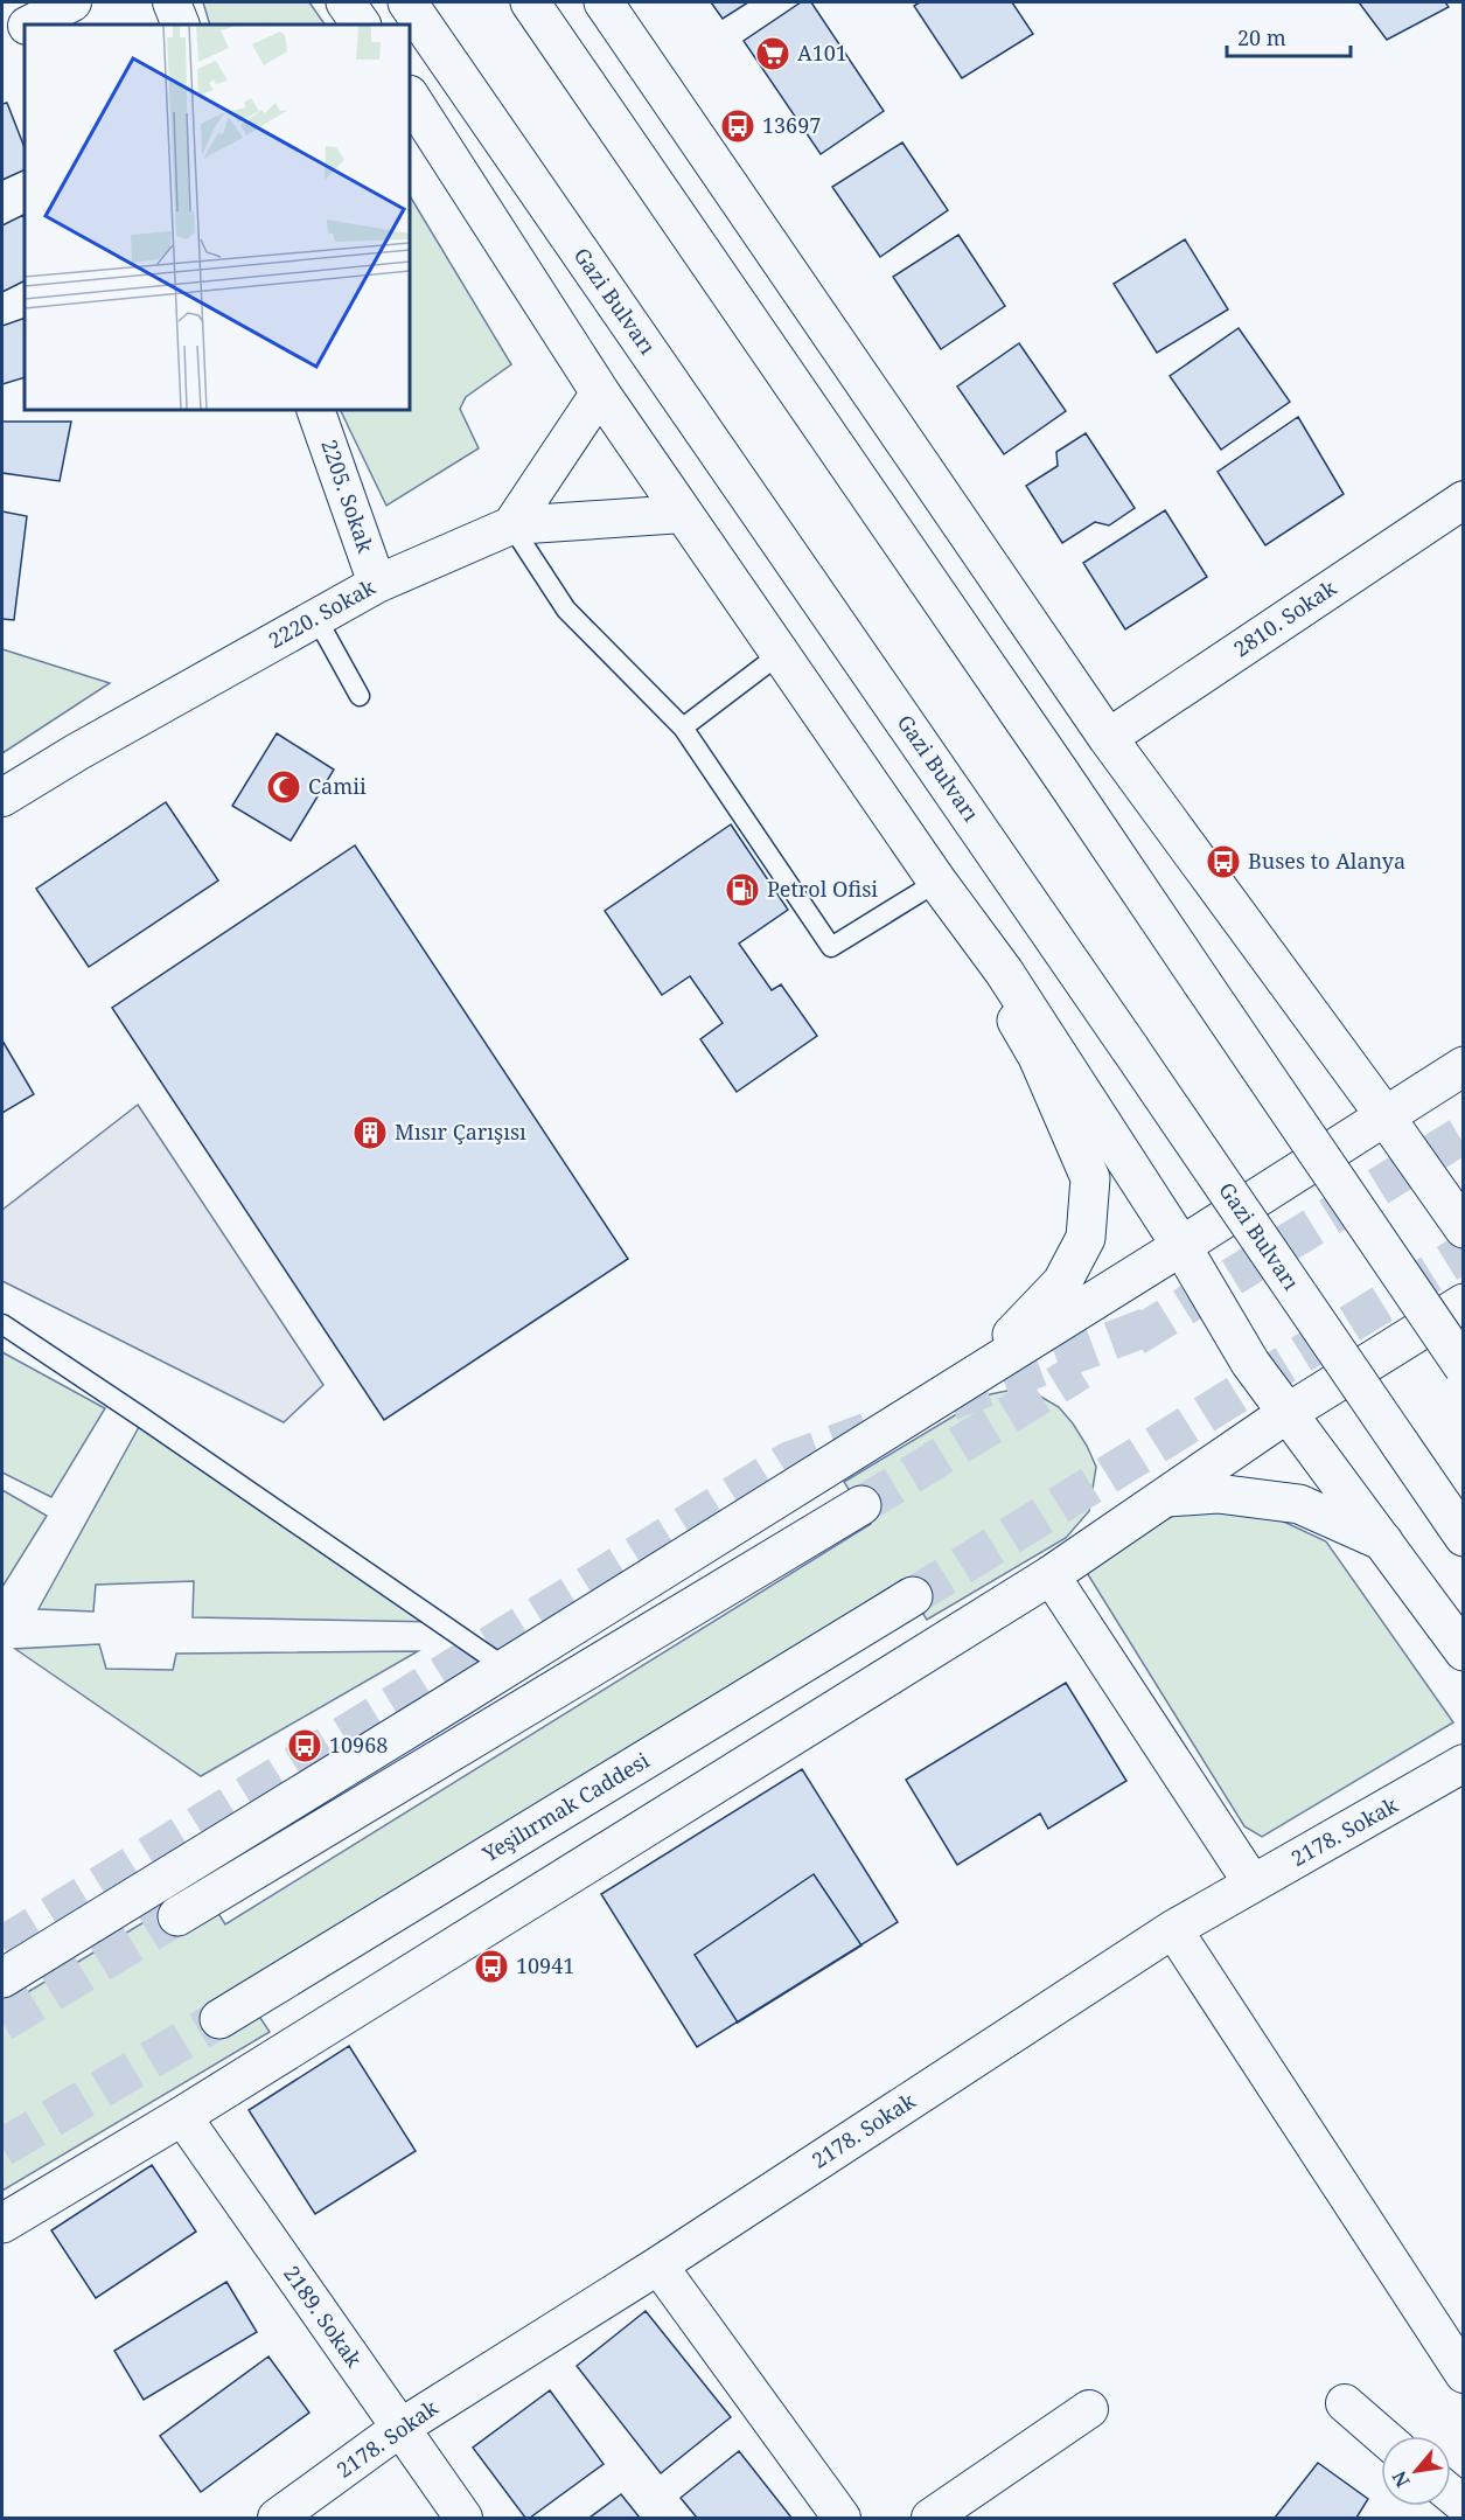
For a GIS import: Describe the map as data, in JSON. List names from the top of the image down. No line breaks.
{"streets":{"main road":["Gazi Bulvarı","Yeşilırmak Caddesi"],"street":["2205. Sokak","2220. Sokak","2810. Sokak","2178. Sokak","2189. Sokak"]},"crossings":[["2205. Sokak","2220. Sokak"],["2178. Sokak","2189. Sokak"]],"places":{"supermarket":["A101"],"bus stop":["13697","Buses to Alanya","10968","10941"],"mosque":["Camii"],"fuel station":["Petrol Ofisi"],"building":["Mısır Çarışısı"]},"scale_bar":"20 m","north":"bottom left"}
